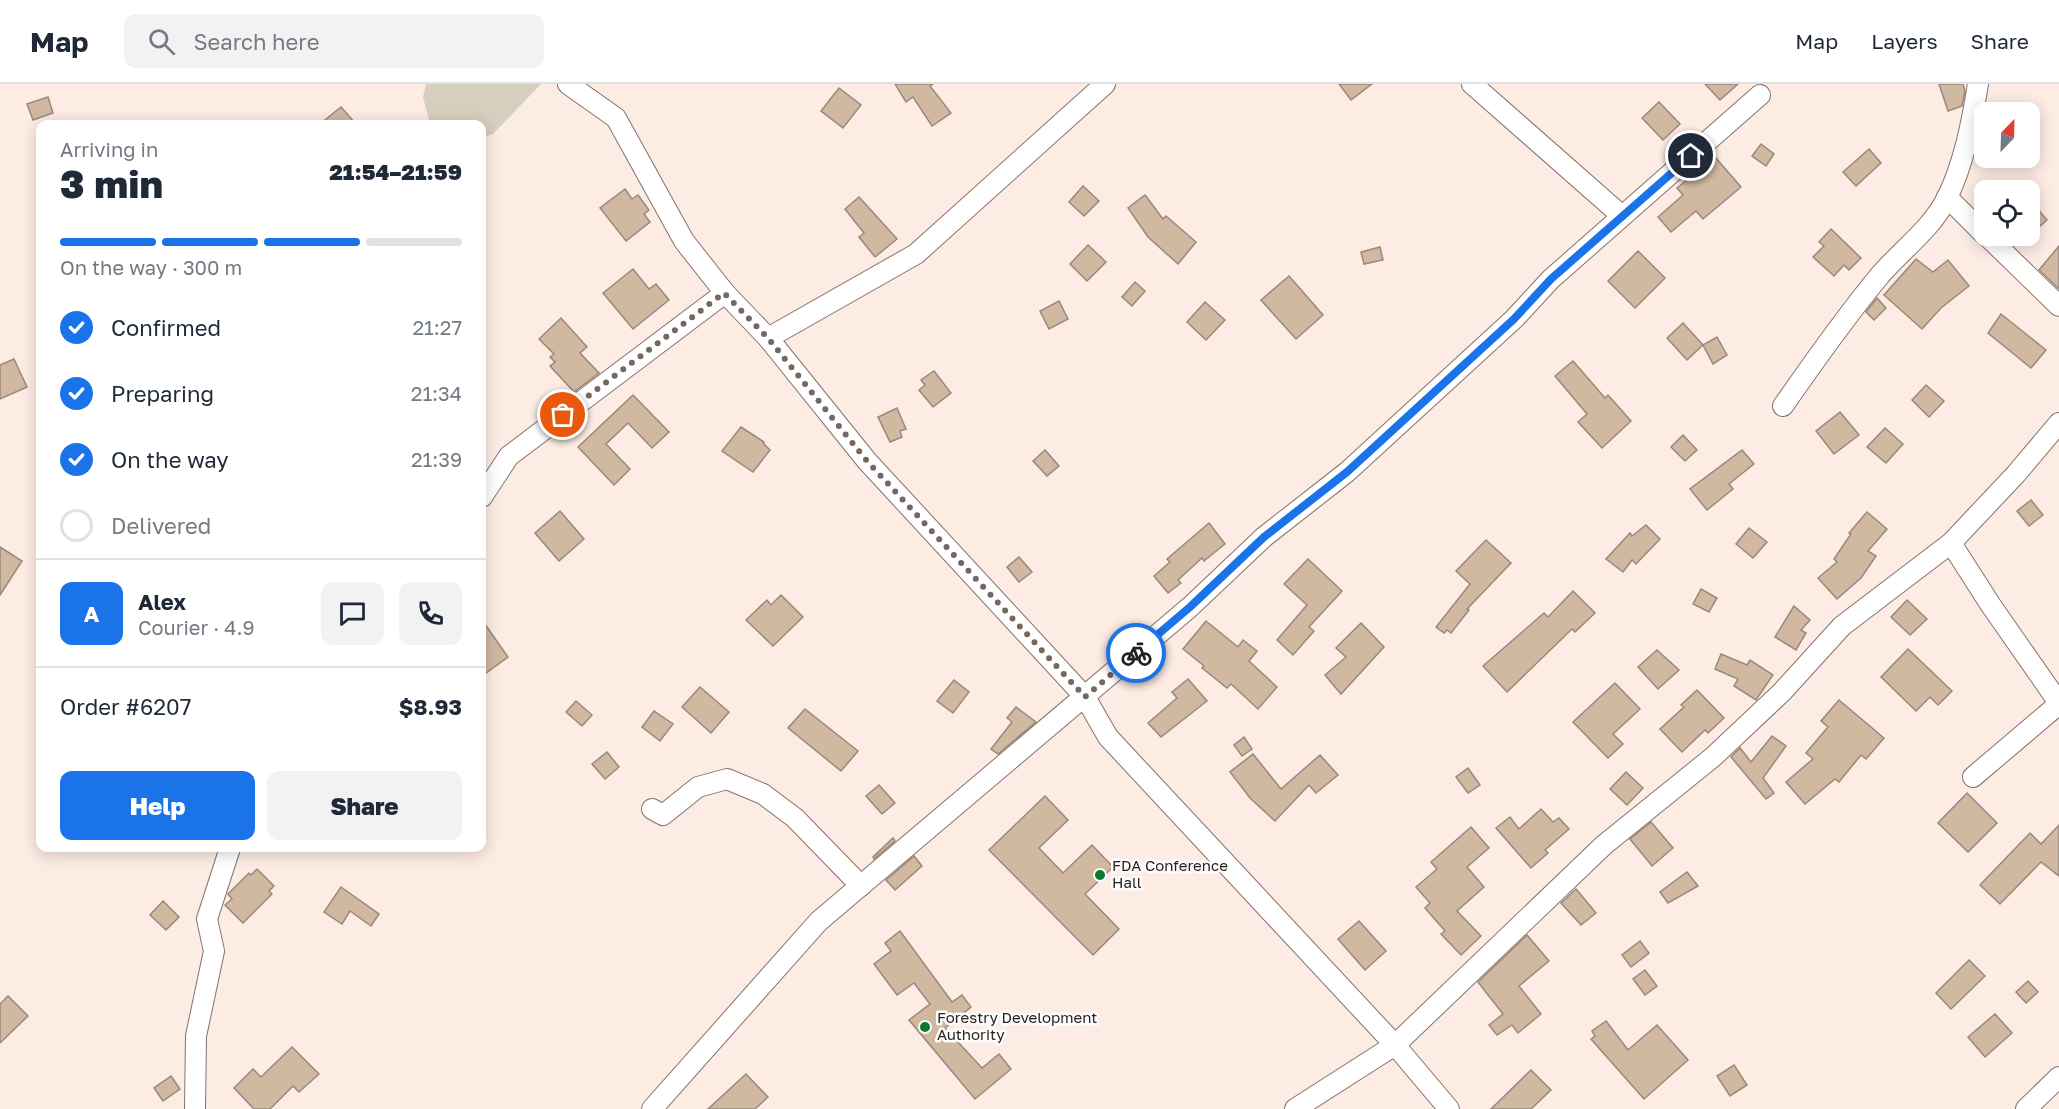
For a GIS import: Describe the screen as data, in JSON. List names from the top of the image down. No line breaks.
{"places":["FDA Conference Hall","Forestry Development Authority"],"north":"top right","page":{"header":"Map","search":"Search here","nav":["Map","Layers","Share"],"heading":["3 min","Arriving in","21:54–21:59"],"panel":["Alex","Courier · 4.9","Order #6207","$8.93"],"bar":"On the way · 300 m","list":[["Confirmed","21:27"],["Preparing","21:34"],["On the way","21:39"],"Delivered"],"round":"A","buttons":["Help","Share"]}}
